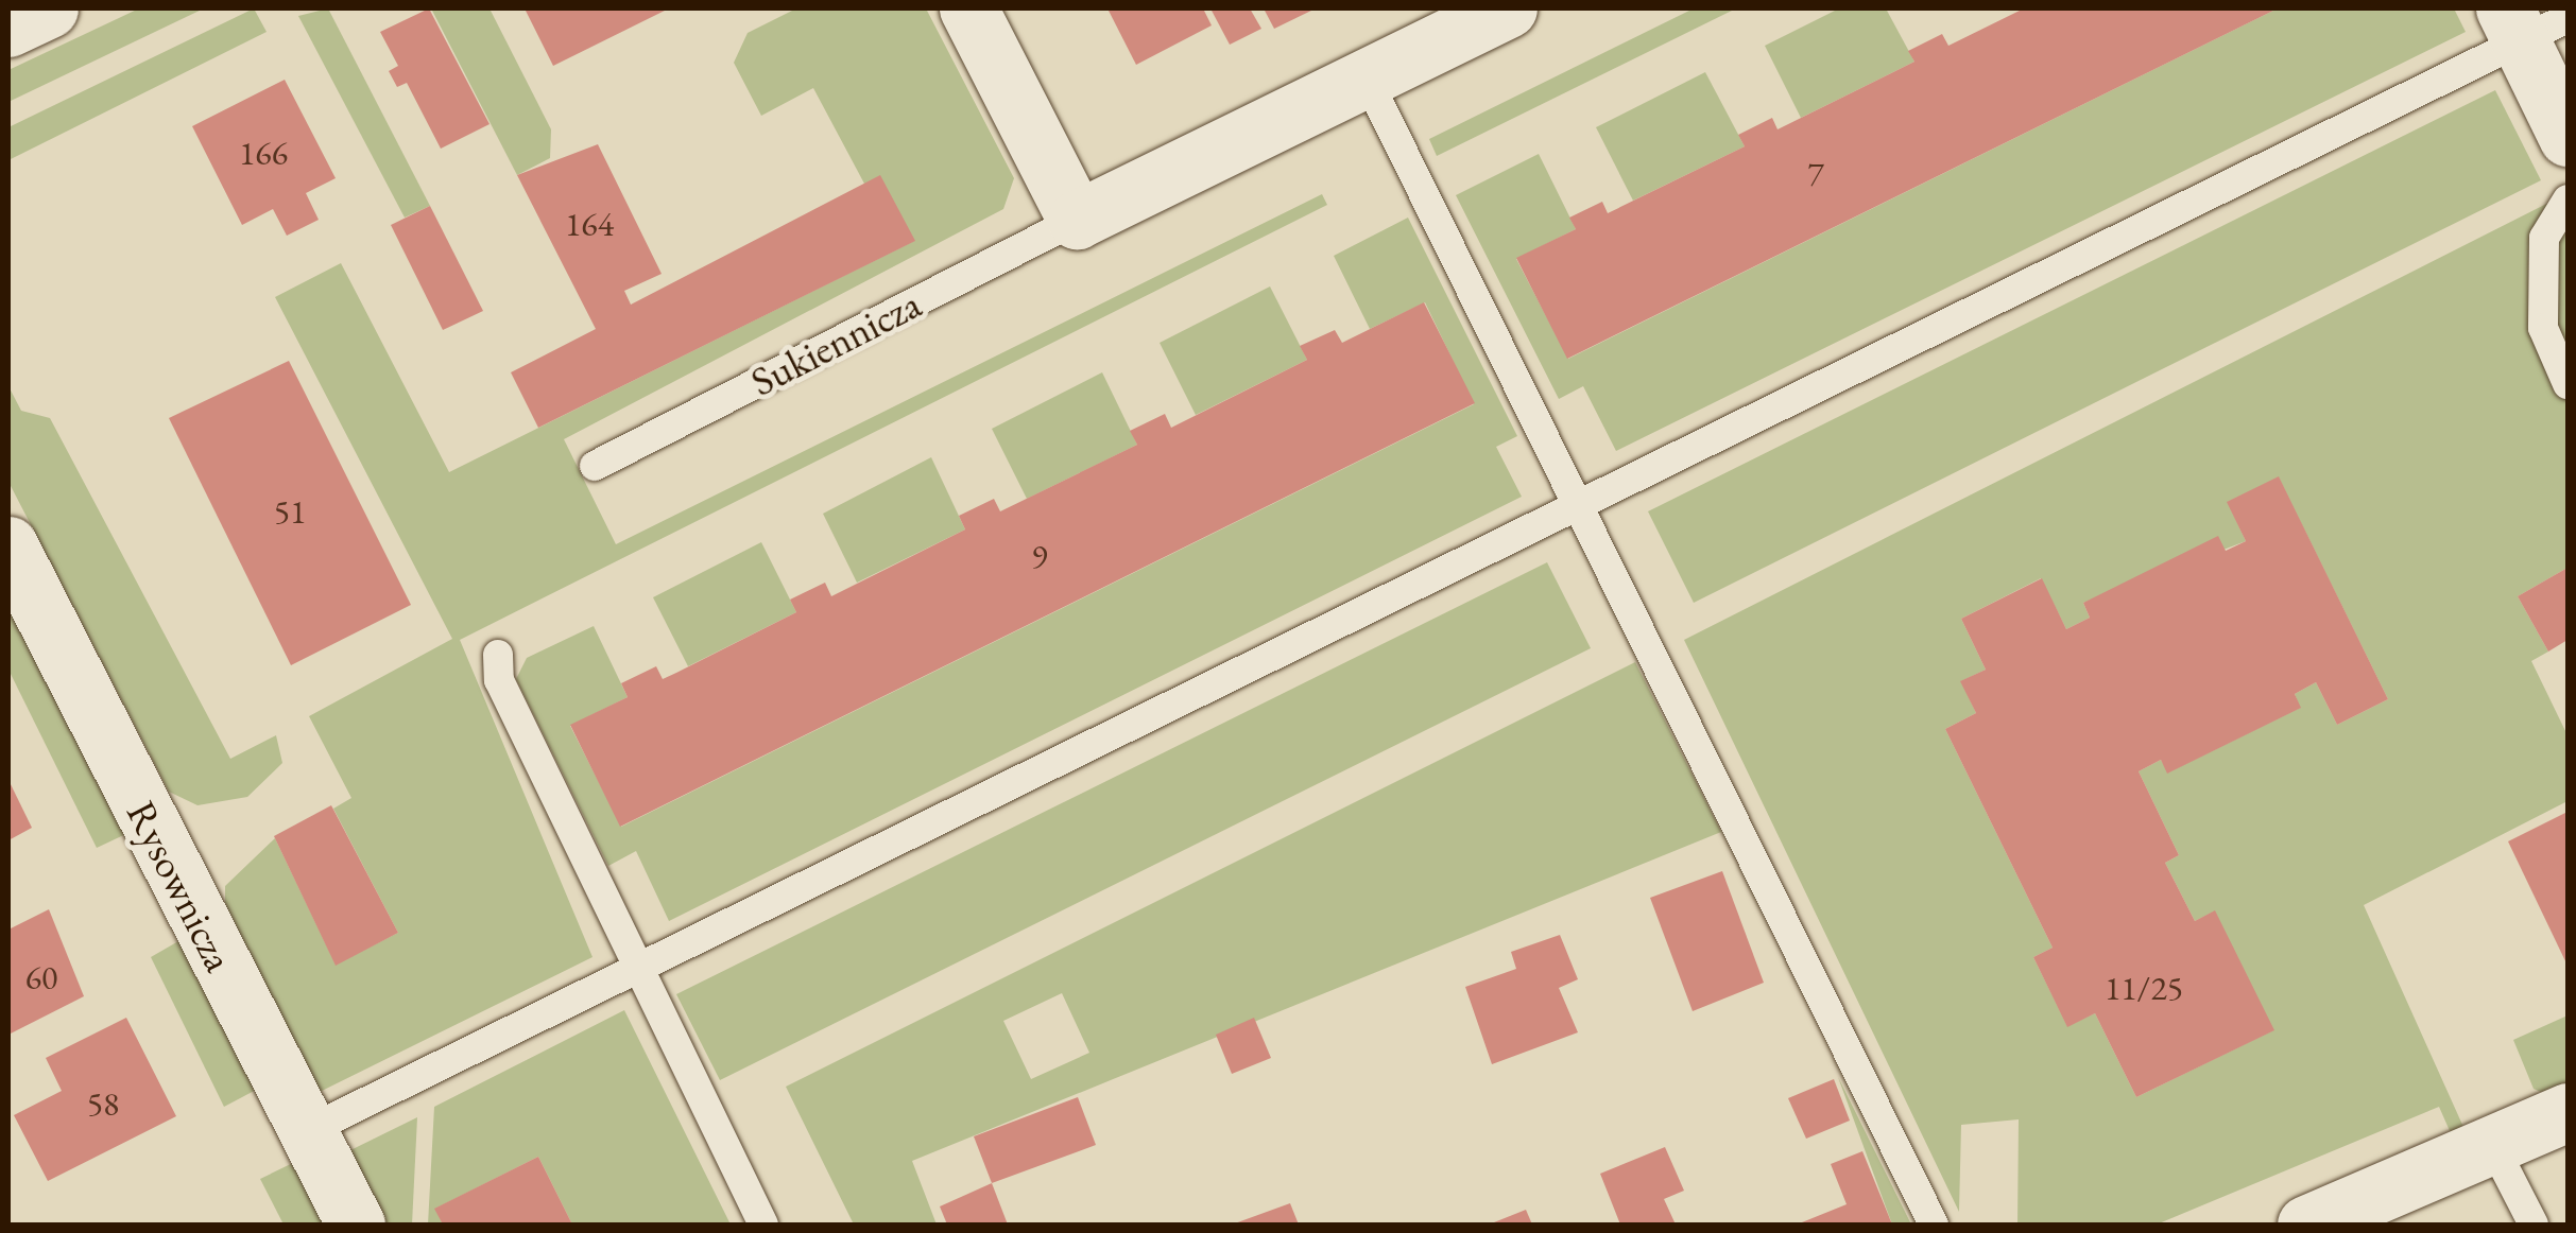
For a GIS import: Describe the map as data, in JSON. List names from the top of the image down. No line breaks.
{"streets":{"street":["Sukiennicza","Rysownicza"]},"house_numbers":["166","7","164","51","9","60","11/25","58"]}
